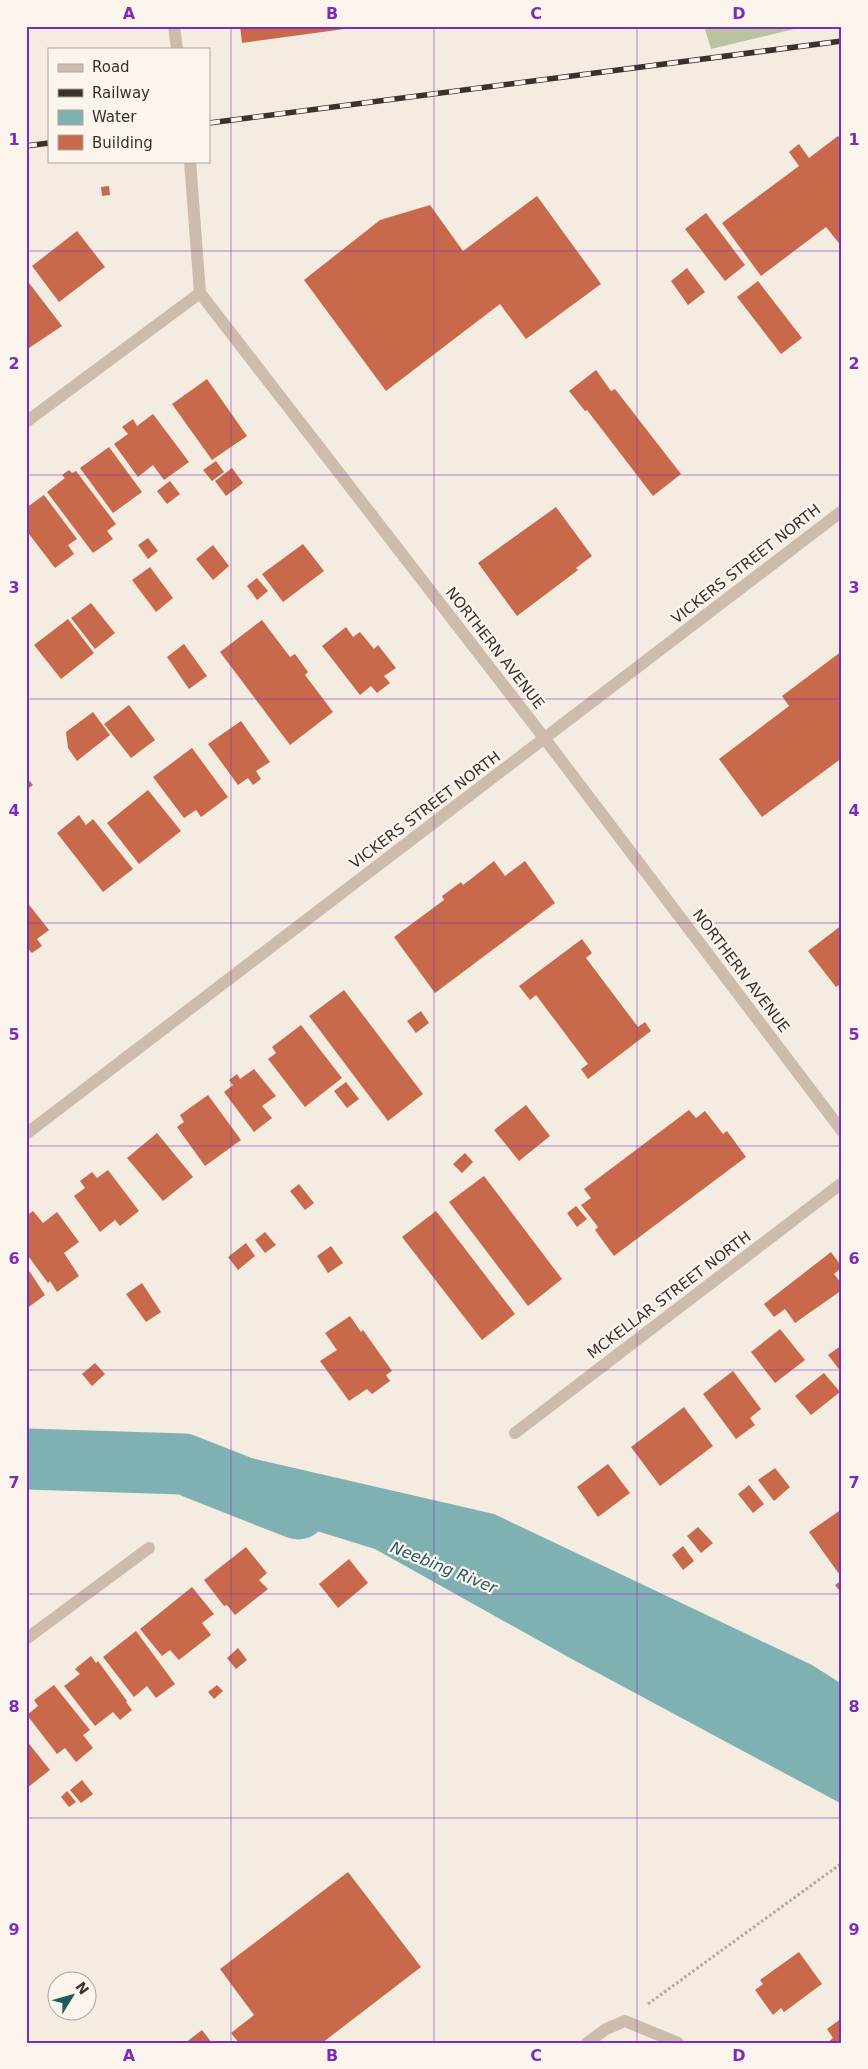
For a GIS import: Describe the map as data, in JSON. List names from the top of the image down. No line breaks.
{"streets":{"street":["VICKERS STREET NORTH","NORTHERN AVENUE","MCKELLAR STREET NORTH"]},"crossings":[["VICKERS STREET NORTH","NORTHERN AVENUE"]],"water":["Neebing River"],"legend":["Road","Railway","Water","Building"],"north":"top right","grid":{"columns":["A","B","C","D"],"rows":["1","2","3","4","5","6","7","8","9"]}}
